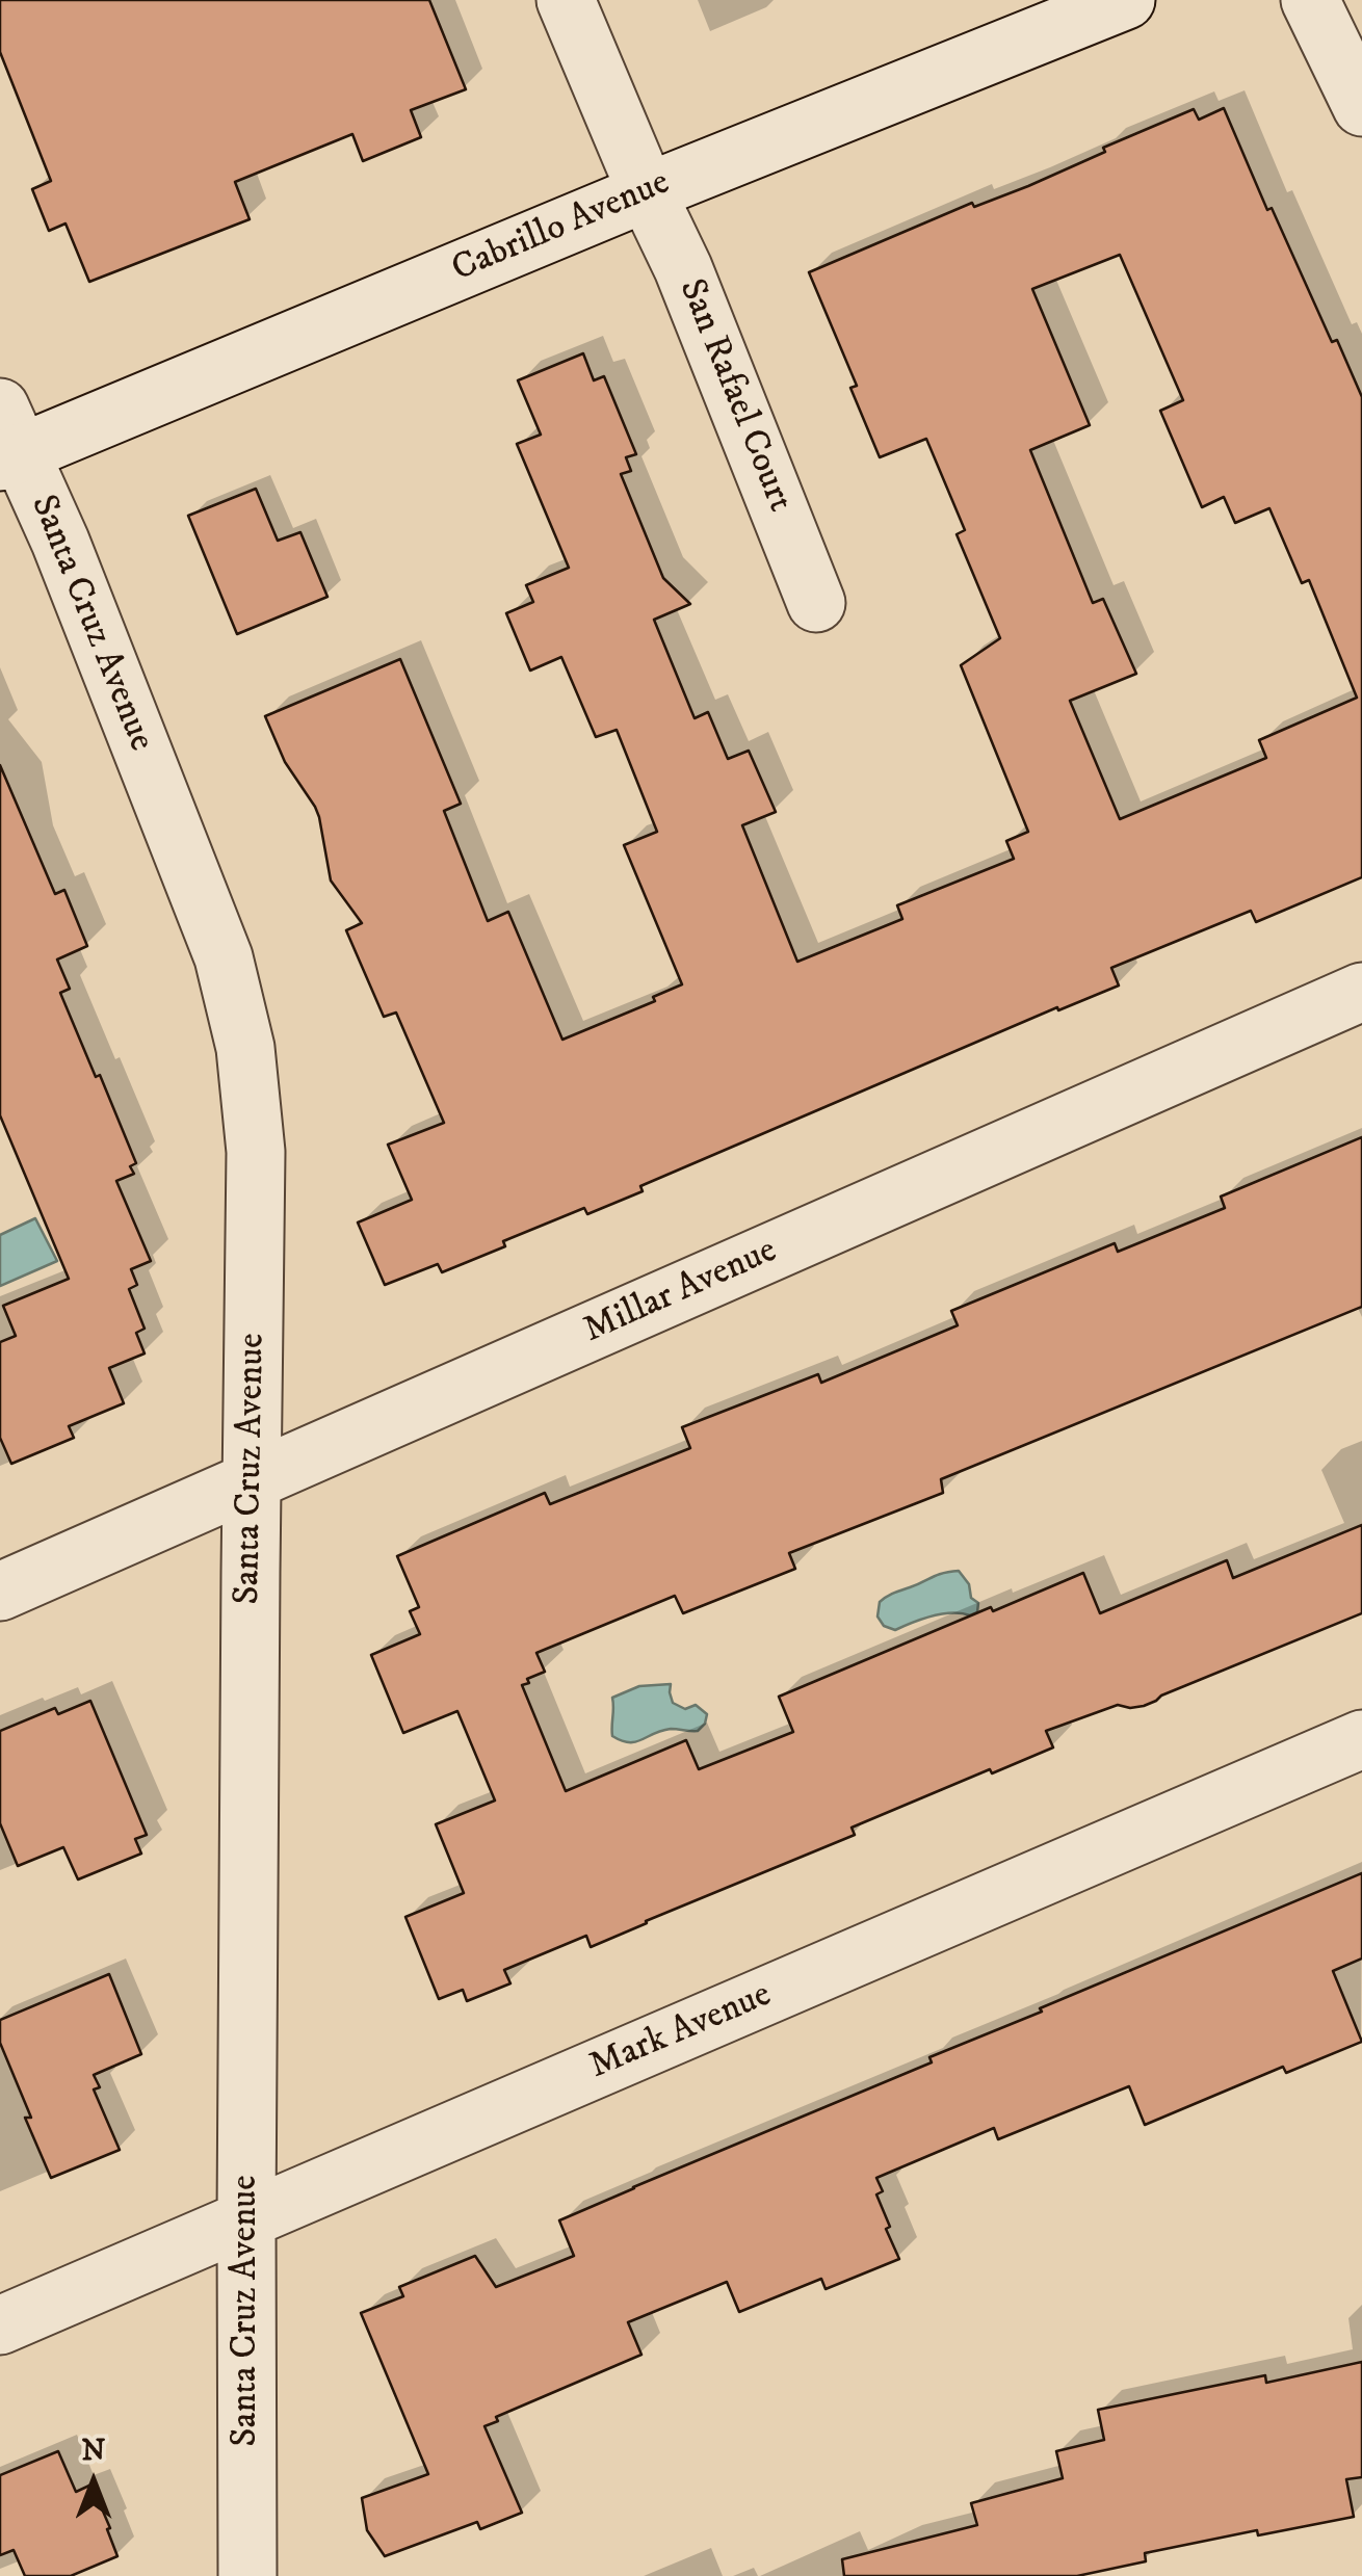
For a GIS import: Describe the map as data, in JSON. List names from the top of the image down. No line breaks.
{"streets":{"street":["Cabrillo Avenue","San Rafael Court","Santa Cruz Avenue","Millar Avenue","Mark Avenue"]},"crossings":[["Cabrillo Avenue","San Rafael Court"],["Cabrillo Avenue","Santa Cruz Avenue"],["Santa Cruz Avenue","Millar Avenue"],["Santa Cruz Avenue","Mark Avenue"]],"north":"top"}
